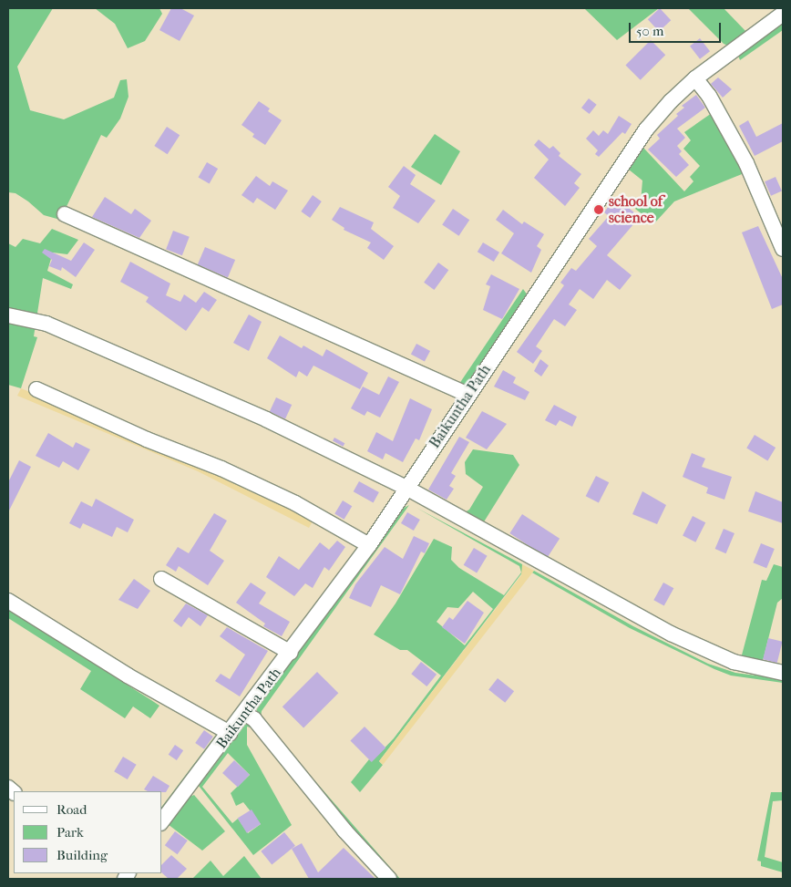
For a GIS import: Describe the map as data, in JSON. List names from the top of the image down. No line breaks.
{"streets":{"street":["Baikuntha Path"]},"places":["school of science"],"legend":["Road","Park","Building"],"scale_bar":"50 m"}
